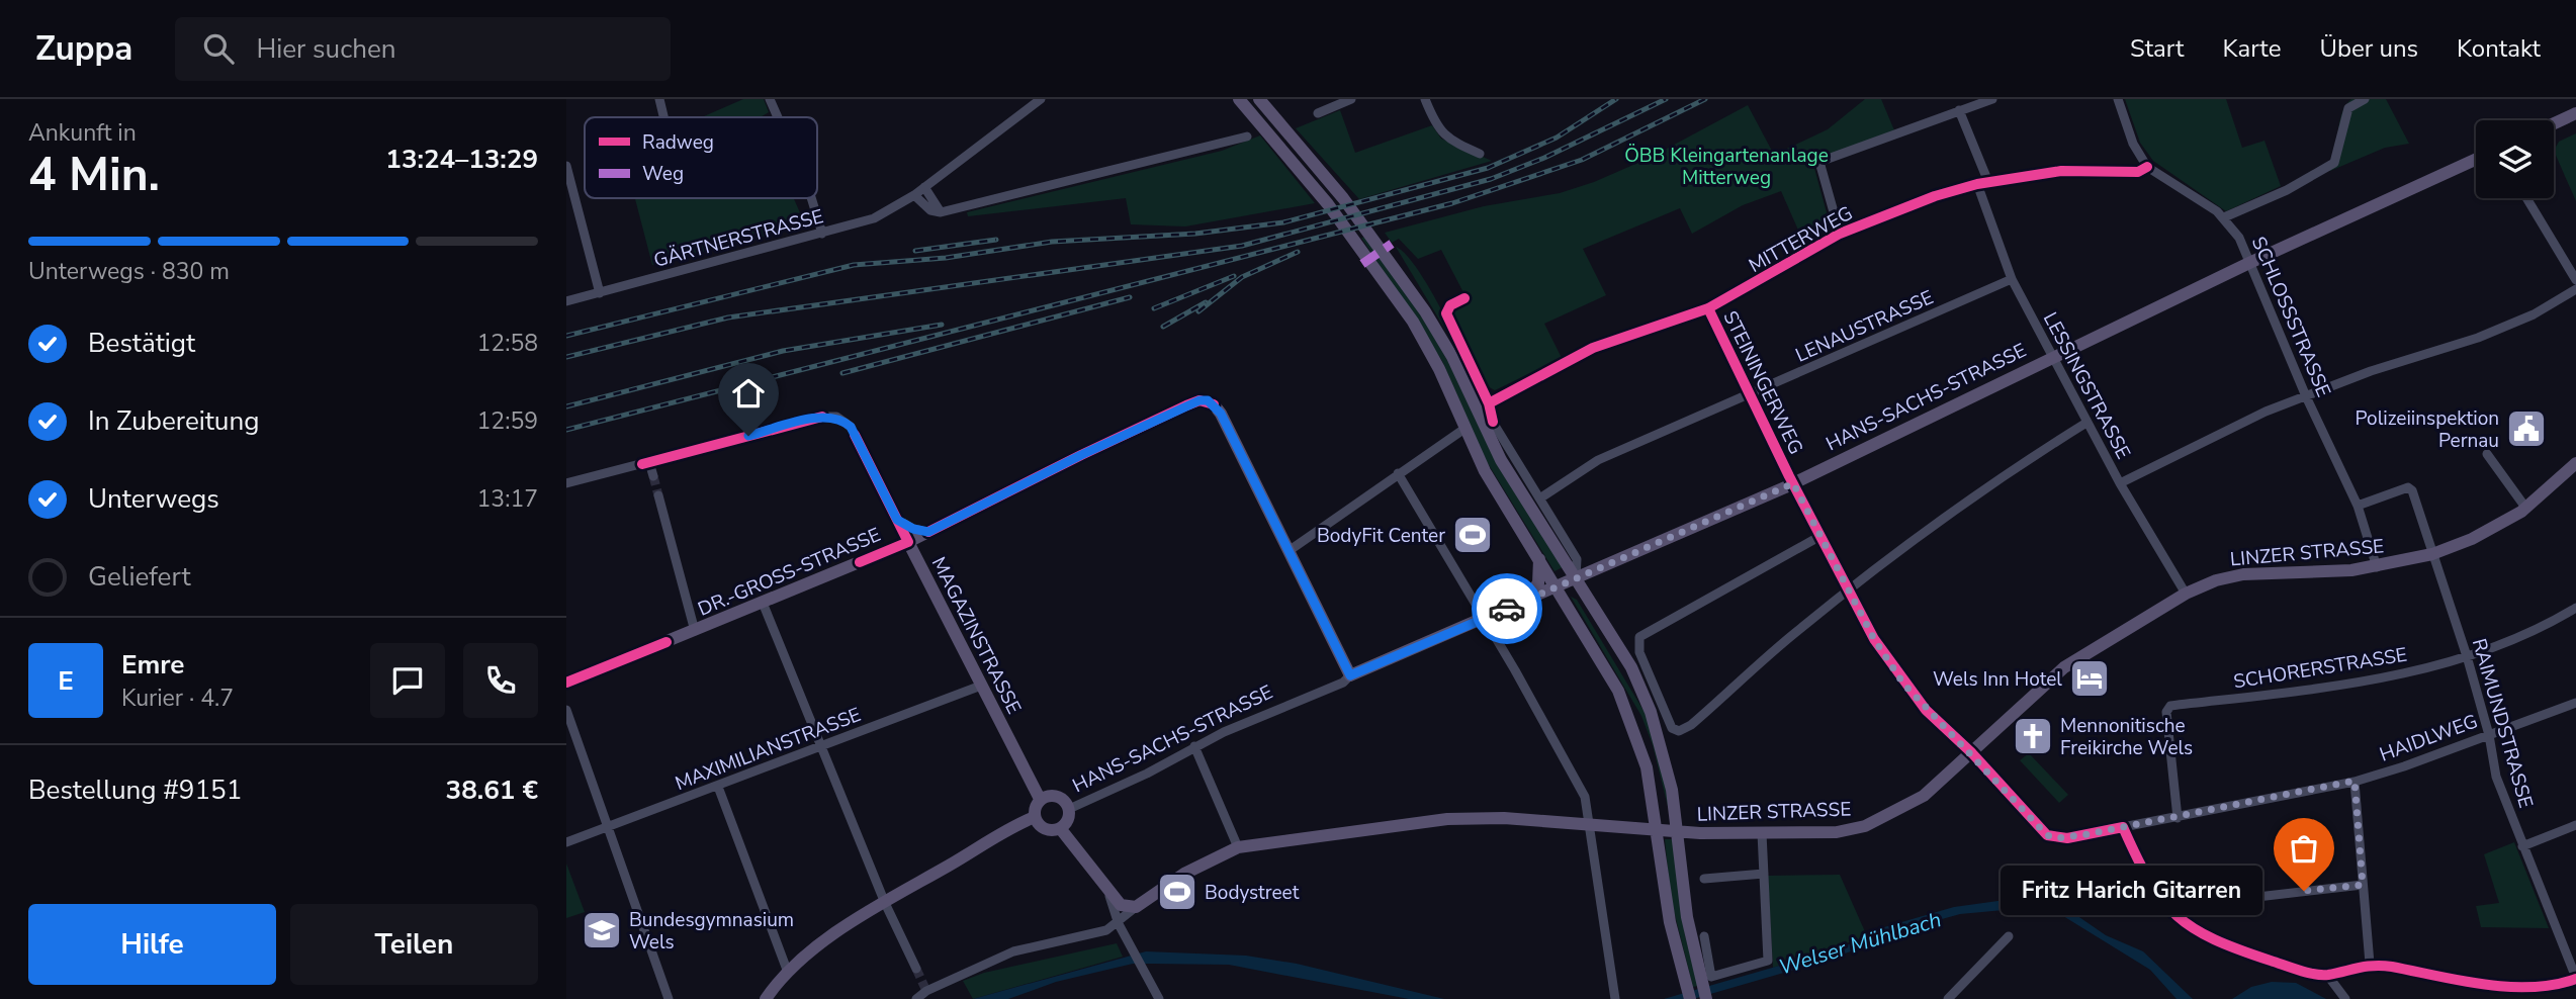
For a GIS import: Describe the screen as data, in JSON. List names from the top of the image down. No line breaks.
{"streets":{"main road":["HANS-SACHS-STRASSE","LINZER STRASSE","DR.-GROSS-STRASSE","MAGAZINSTRASSE"],"street":["GÄRTNERSTRASSE","MITTERWEG","SCHLOSSSTRASSE","LENAUSTRASSE","STEININGERWEG","LESSINGSTRASSE","SCHORERSTRASSE","RAIMUNDSTRASSE","HAIDLWEG","MAXIMILIANSTRASSE"]},"crossings":[["MITTERWEG","SCHLOSSSTRASSE"],["MITTERWEG","STEININGERWEG"],["MITTERWEG","LESSINGSTRASSE"],["SCHLOSSSTRASSE","HANS-SACHS-STRASSE"],["SCHLOSSSTRASSE","LINZER STRASSE"],["LENAUSTRASSE","STEININGERWEG"],["LENAUSTRASSE","LESSINGSTRASSE"],["STEININGERWEG","HANS-SACHS-STRASSE"],["STEININGERWEG","LINZER STRASSE"],["STEININGERWEG","HAIDLWEG"],["LESSINGSTRASSE","HANS-SACHS-STRASSE"],["LESSINGSTRASSE","LINZER STRASSE"],["HANS-SACHS-STRASSE","MAGAZINSTRASSE"],["LINZER STRASSE","RAIMUNDSTRASSE"],["DR.-GROSS-STRASSE","MAGAZINSTRASSE"],["MAGAZINSTRASSE","MAXIMILIANSTRASSE"],["SCHORERSTRASSE","RAIMUNDSTRASSE"],["SCHORERSTRASSE","HAIDLWEG"],["RAIMUNDSTRASSE","HAIDLWEG"]],"water":["Welser Mühlbach"],"parks":["ÖBB Kleingartenanlage Mitterweg"],"places":{"public building":["Polizeiinspektion Pernau"],"sports":["BodyFit Center","Bodystreet"],"hotel":["Wels Inn Hotel"],"church":["Mennonitische Freikirche Wels"],"other":["Fritz Harich Gitarren"],"school or university":["Bundesgymnasium Wels"]},"legend":["Radweg","Weg"],"page":{"header":"Zuppa","search":"Hier suchen","nav":["Start","Karte","Über uns","Kontakt"],"heading":["4 Min.","Ankunft in","13:24–13:29"],"panel":["Emre","Kurier · 4.7","Bestellung #9151","38.61 €"],"bar":"Unterwegs · 830 m","list":[["Bestätigt","12:58"],["In Zubereitung","12:59"],["Unterwegs","13:17"],"Geliefert"],"round":"E","bubble":"Fritz Harich Gitarren","buttons":["Hilfe","Teilen"]}}
